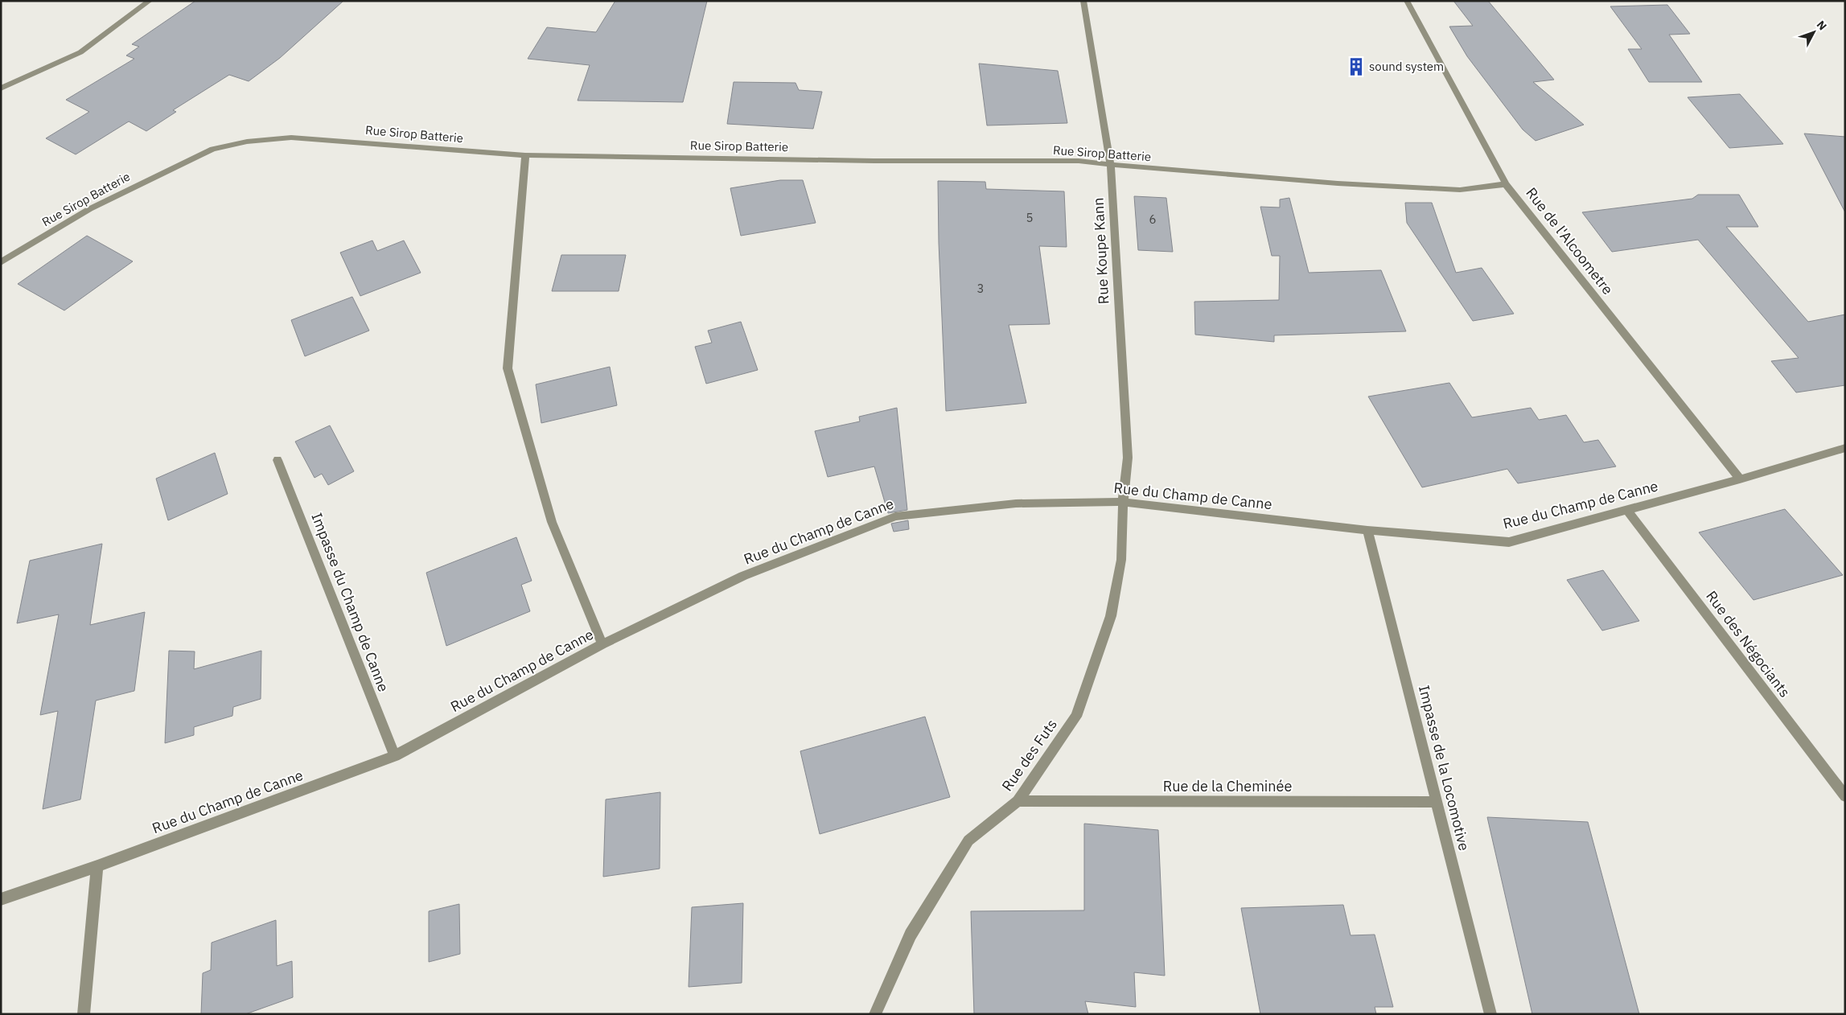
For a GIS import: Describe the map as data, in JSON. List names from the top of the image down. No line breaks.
{"streets":{"street":["Rue Sirop Batterie","Rue de l'Alcoometre","Rue Koupe Kann","Rue du Champ de Canne","Impasse du Champ de Canne","Rue des Négociants","Rue des Futs","Impasse de la Locomotive","Rue de la Cheminée"]},"crossings":[["Rue Sirop Batterie","Rue de l'Alcoometre"],["Rue Sirop Batterie","Rue Koupe Kann"],["Rue de l'Alcoometre","Rue du Champ de Canne"],["Rue Koupe Kann","Rue du Champ de Canne"],["Rue Koupe Kann","Rue des Futs"],["Rue du Champ de Canne","Impasse du Champ de Canne"],["Rue du Champ de Canne","Rue des Négociants"],["Rue du Champ de Canne","Rue des Futs"],["Rue du Champ de Canne","Impasse de la Locomotive"],["Rue des Futs","Rue de la Cheminée"],["Impasse de la Locomotive","Rue de la Cheminée"]],"places":{"building":["sound system"]},"house_numbers":["5","6","3"],"north":"top right"}
